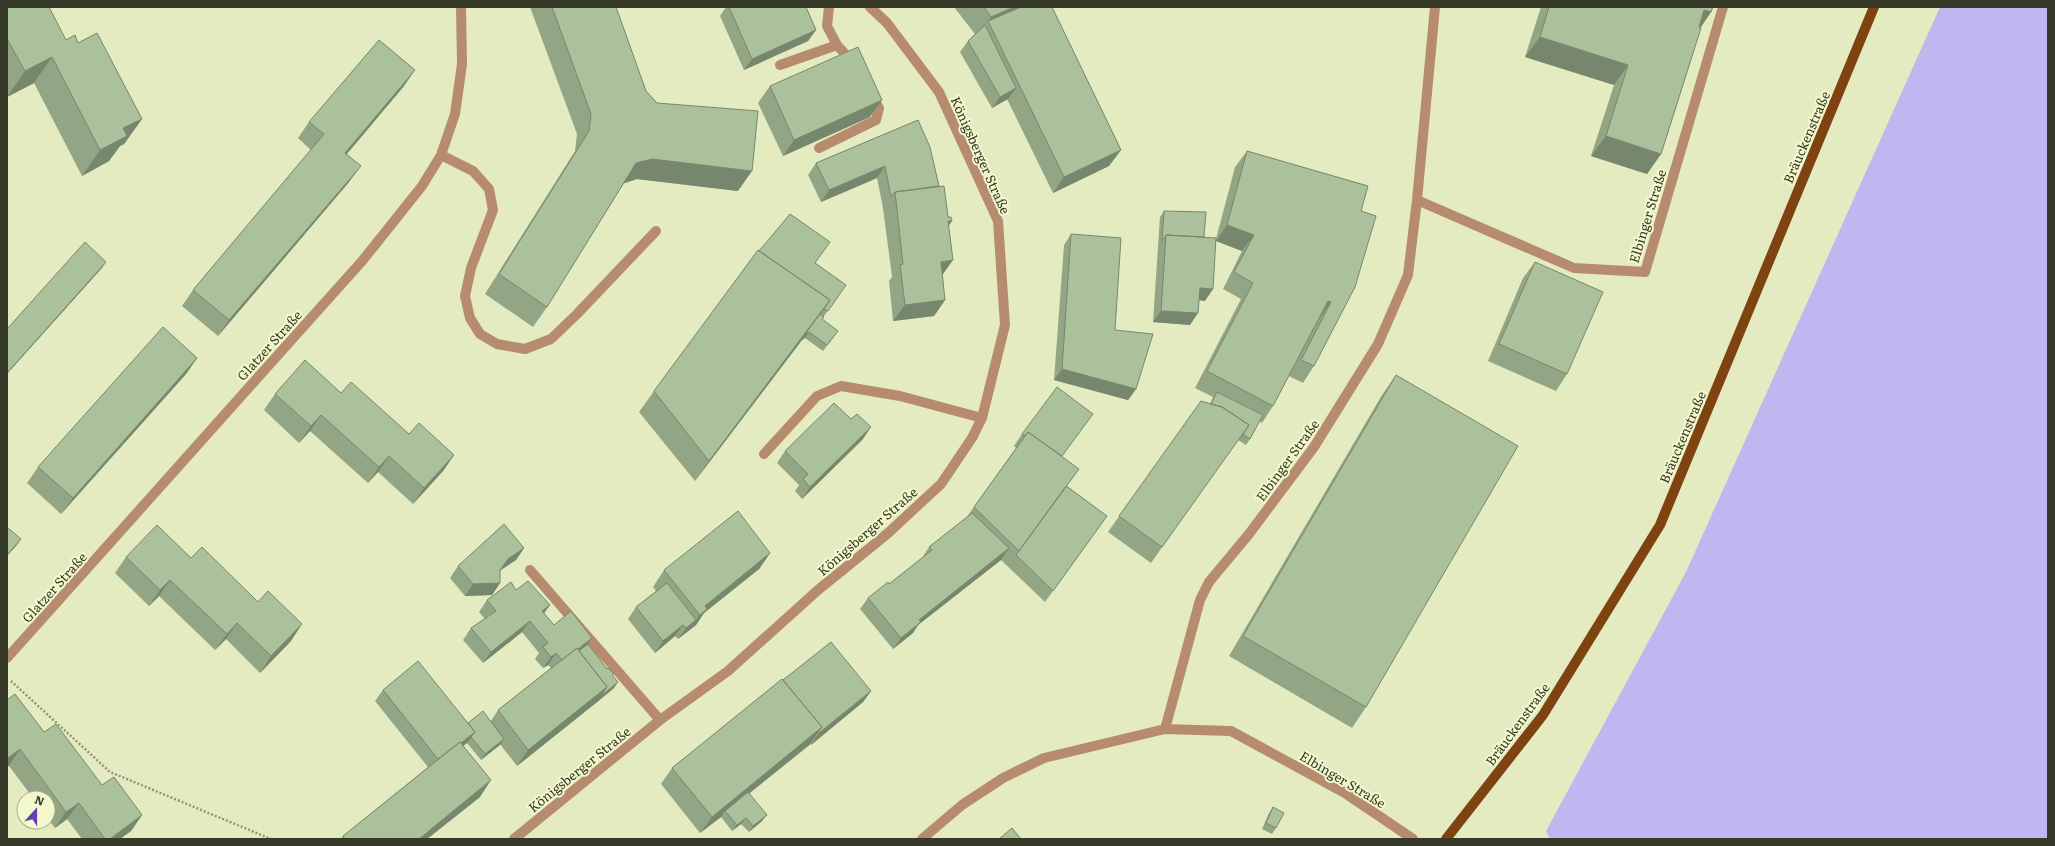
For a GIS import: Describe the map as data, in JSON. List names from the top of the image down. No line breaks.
{"streets":{"main road":["Bräuckenstraße"],"street":["Königsberger Straße","Elbinger Straße","Glatzer Straße"]},"north":"top"}
